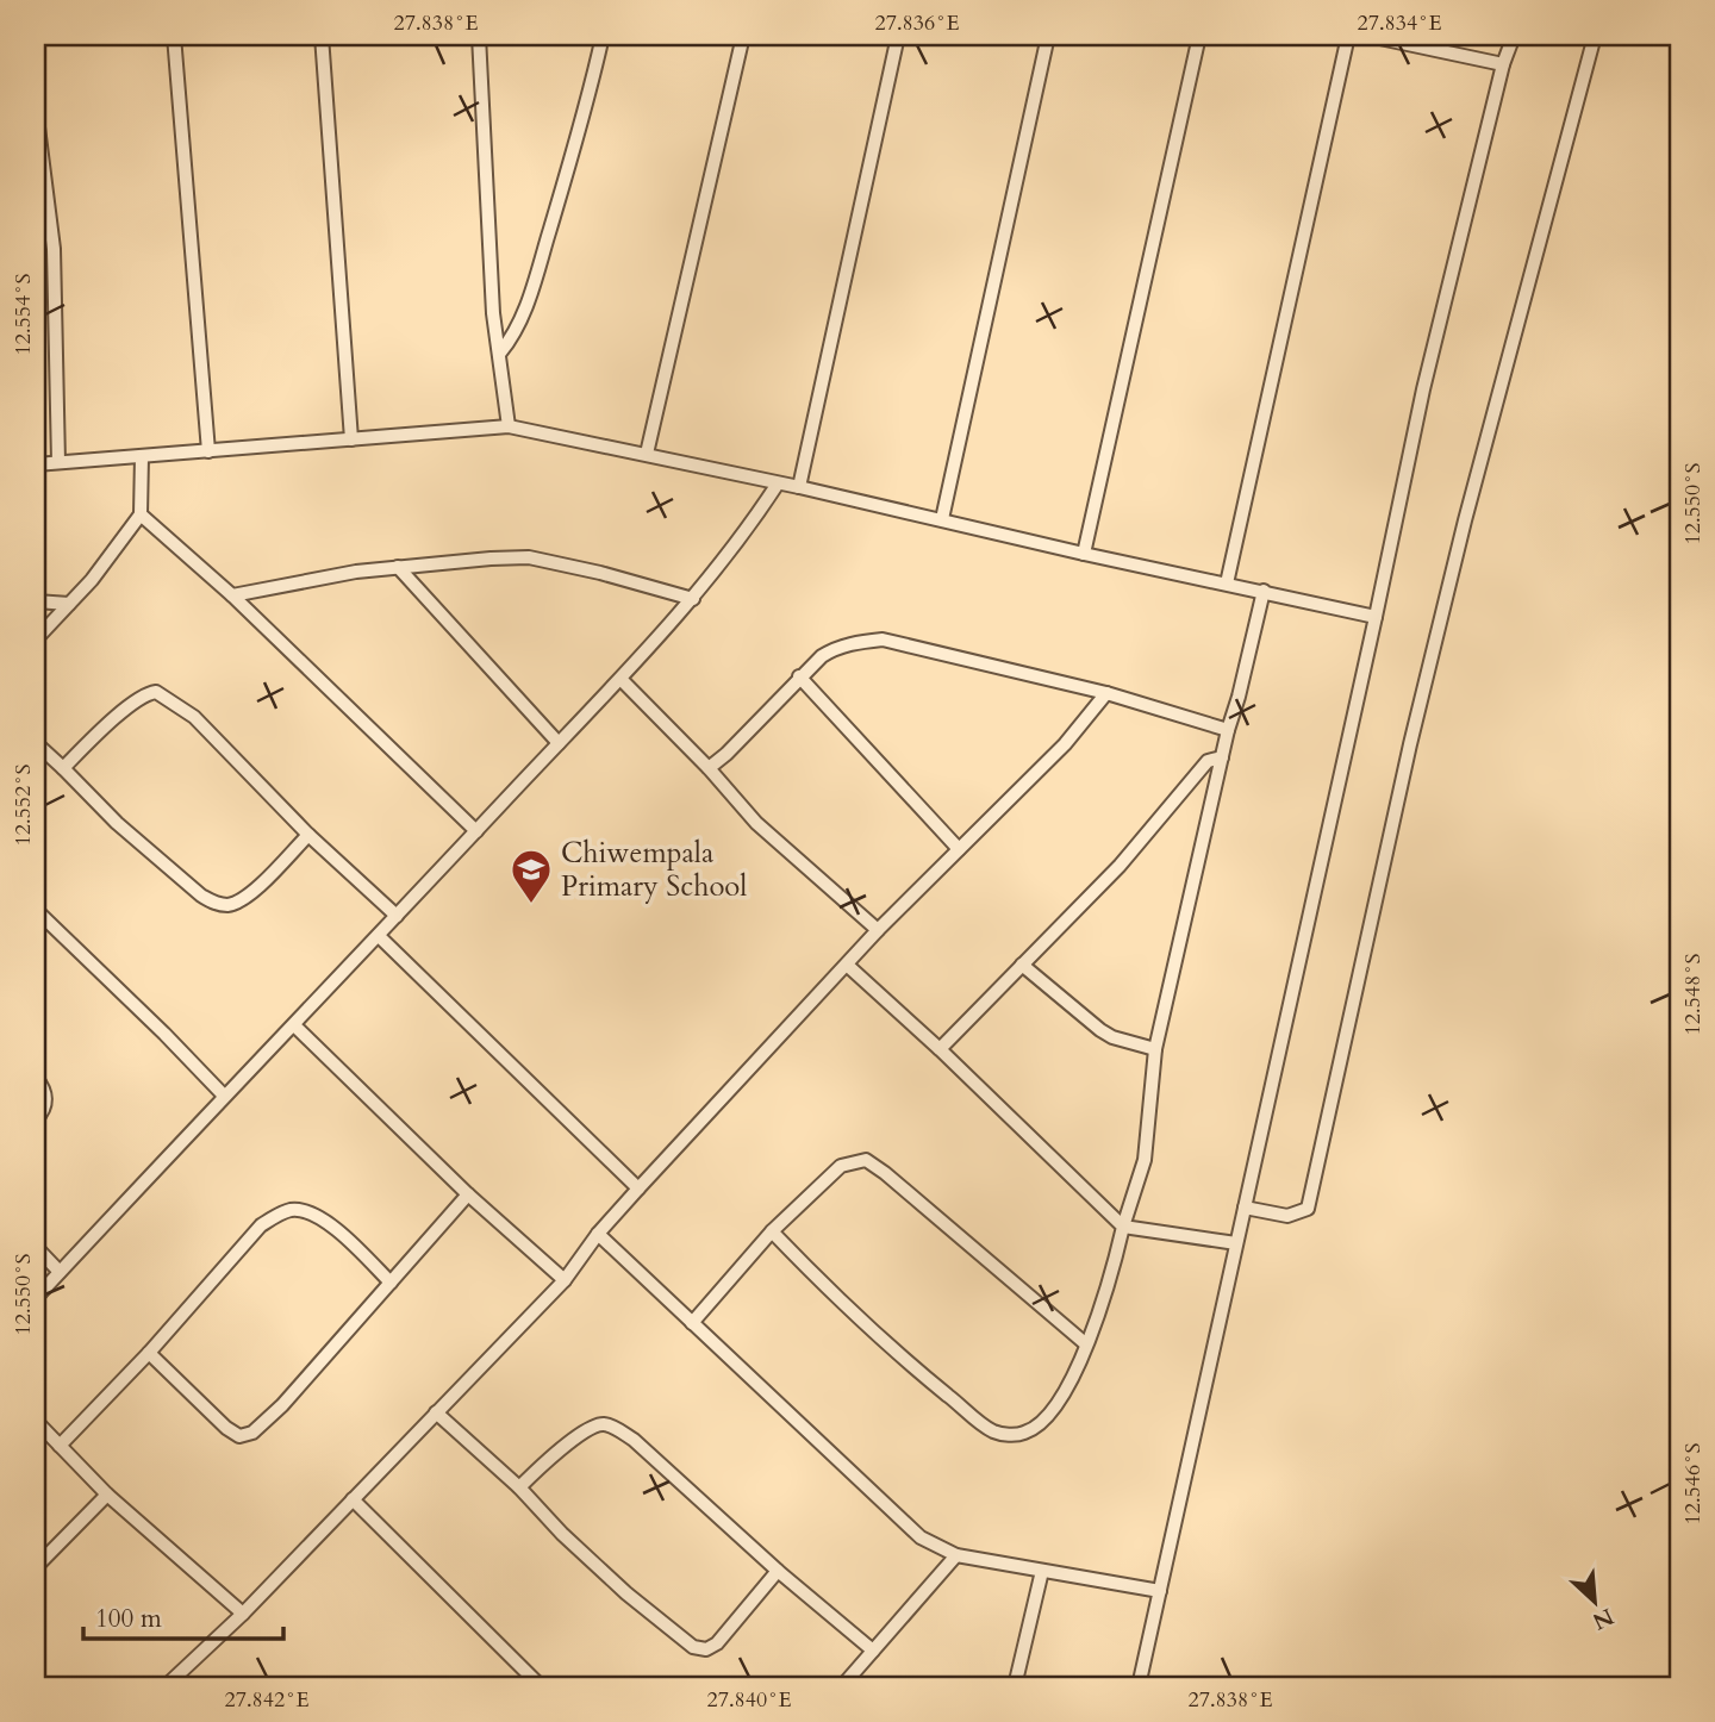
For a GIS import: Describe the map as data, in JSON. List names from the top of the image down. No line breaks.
{"places":{"school or university":["Chiwempala Primary School"]},"scale_bar":"100 m","north":"bottom right","coordinates":["27.838°E","27.836°E","27.834°E","12.554°S","12.550°S","12.552°S","12.548°S","12.546°S","27.842°E","27.840°E"]}
